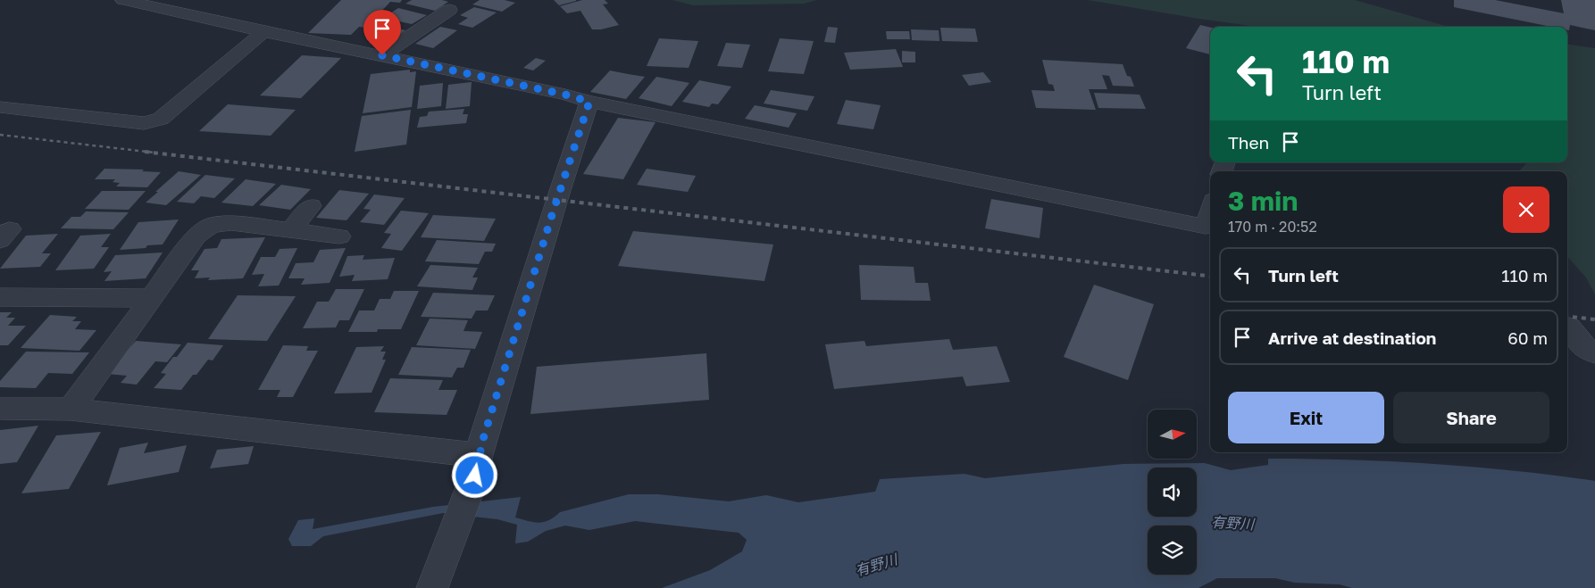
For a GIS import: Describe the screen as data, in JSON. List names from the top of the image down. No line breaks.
{"water":["有野川"],"north":"right","page":{"turn":["110 m","Turn left"],"then":"Then","heading":["3 min","170 m · 20:52"],"list":[{"name":"Turn left","value":"110 m"},{"name":"Arrive at destination","value":"60 m"}],"buttons":["Exit","Share"]}}
